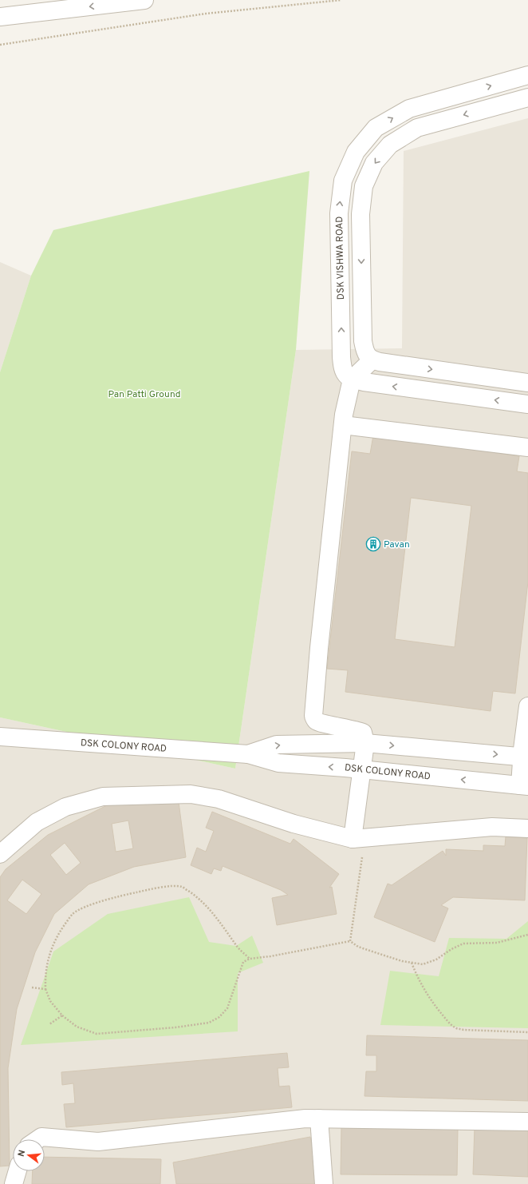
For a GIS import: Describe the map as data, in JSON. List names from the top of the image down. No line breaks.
{"streets":{"street":["DSK VISHWA ROAD","DSK COLONY ROAD"]},"one_way":["DSK VISHWA ROAD"],"parks":["Pan Patti Ground"],"places":{"building":["Pavan"]},"north":"left"}
